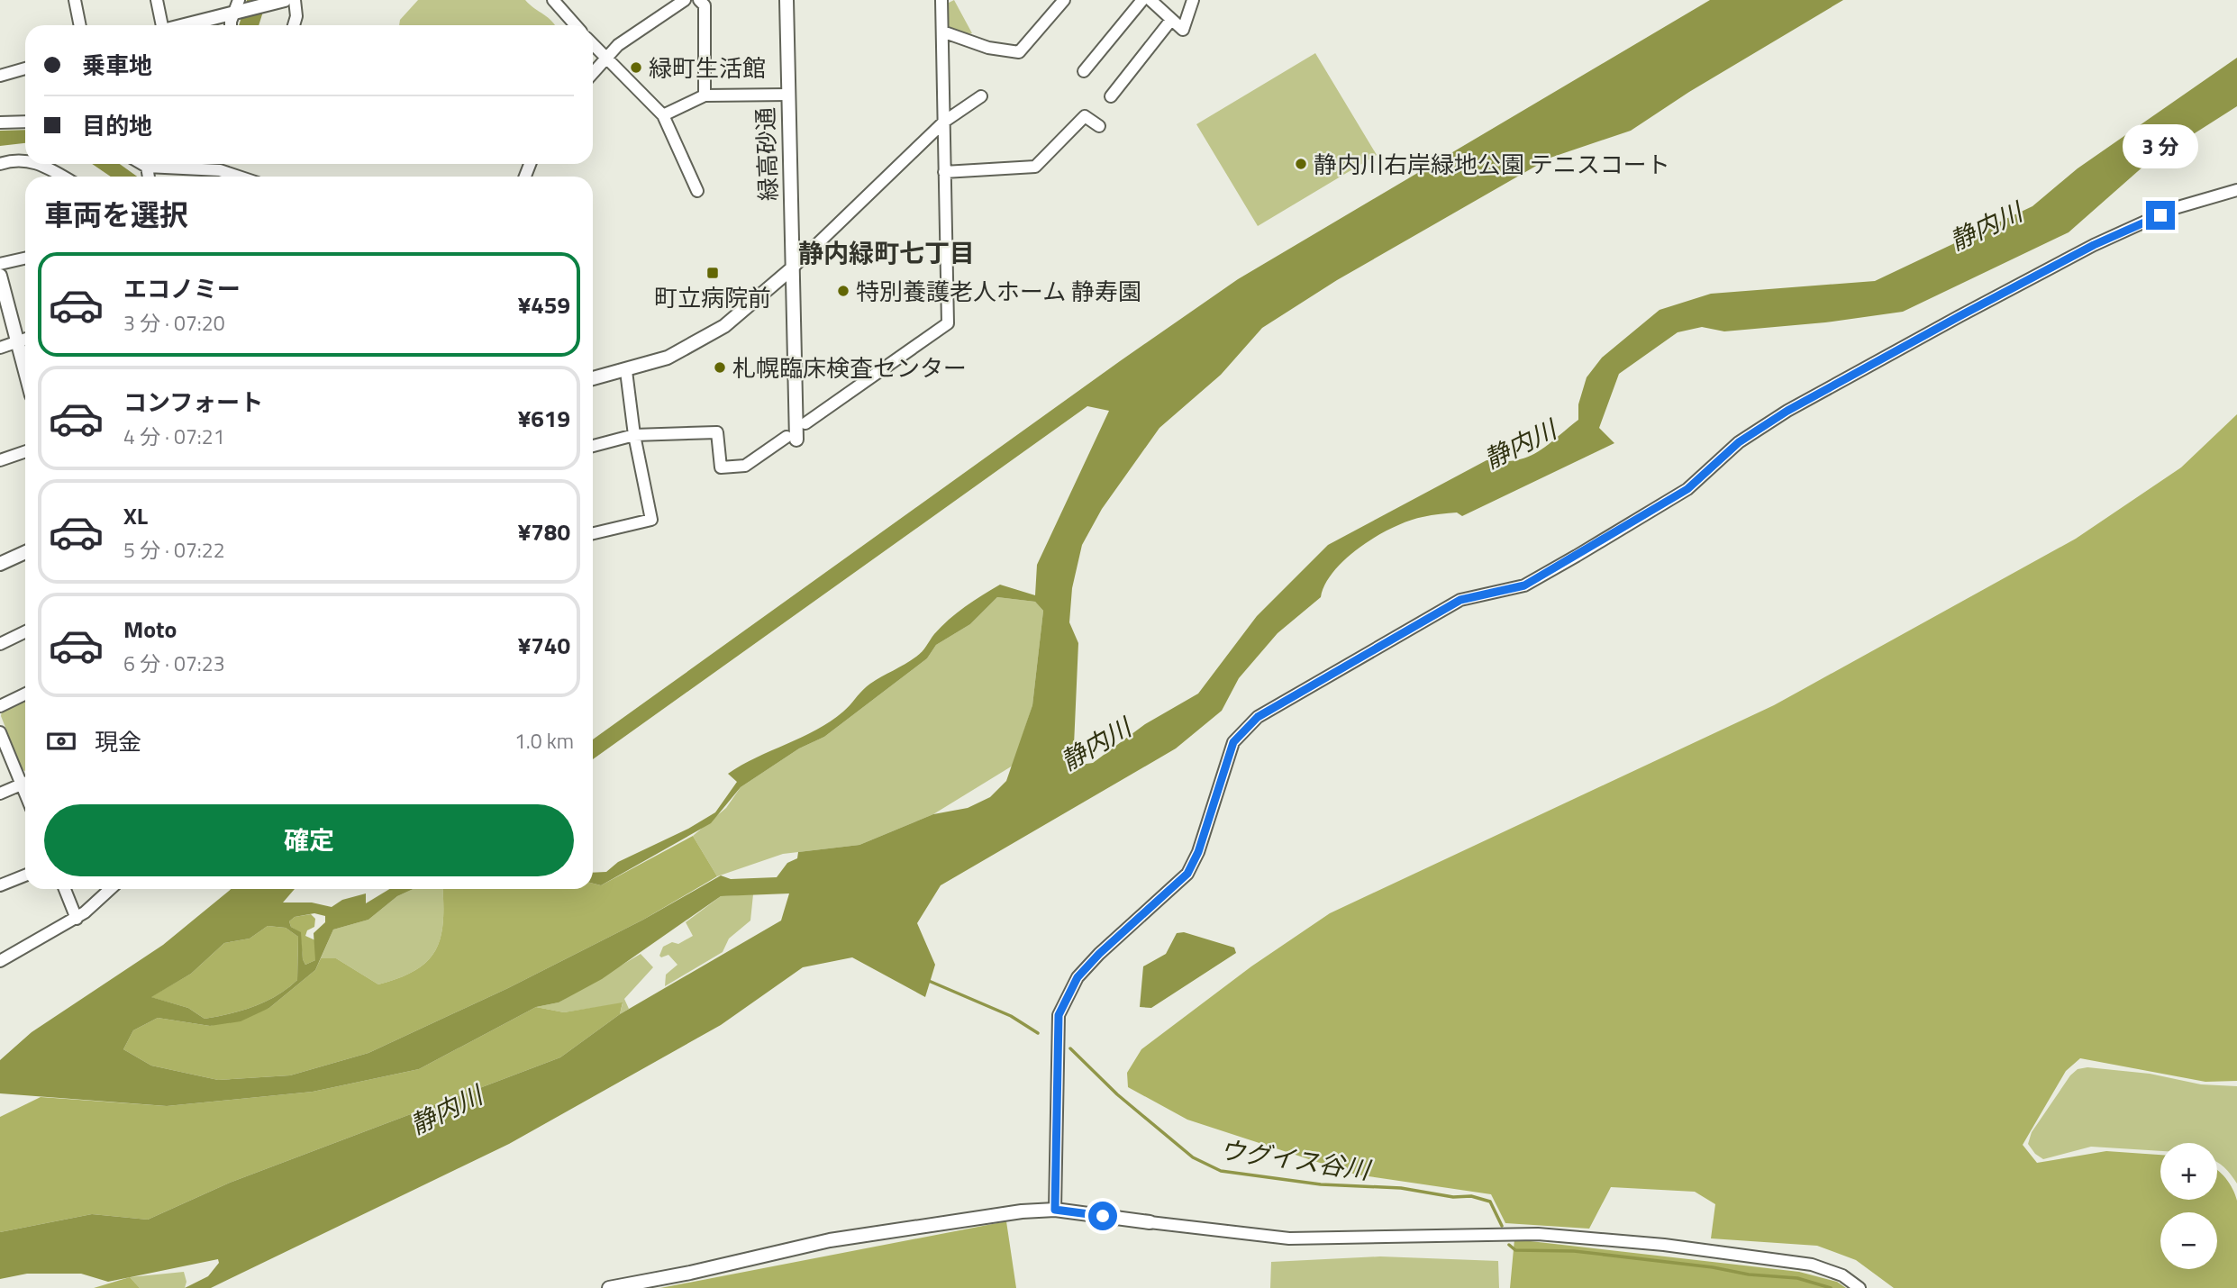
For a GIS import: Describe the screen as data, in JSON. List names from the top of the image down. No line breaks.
{"streets":{"street":["緑高砂通"]},"districts":["静内緑町七丁目"],"water":["静内川","ウグイス谷川"],"places":{"other":["緑町生活館","静内川右岸緑地公園 テニスコート","特別養護老人ホーム 静寿園","札幌臨床検査センター"],"transit":["町立病院前"]},"page":{"banner":["乗車地","目的地"],"bubble":"3 分","heading":"車両を選択","list":[{"name":"エコノミー","note":"3 分 · 07:20","value":"¥459"},{"name":"コンフォート","note":"4 分 · 07:21","value":"¥619"},{"name":"XL","note":"5 分 · 07:22","value":"¥780"},{"name":"Moto","note":"6 分 · 07:23","value":"¥740"}],"pay":["現金","1.0 km"],"buttons":"確定","map_buttons":["+","−"]}}
